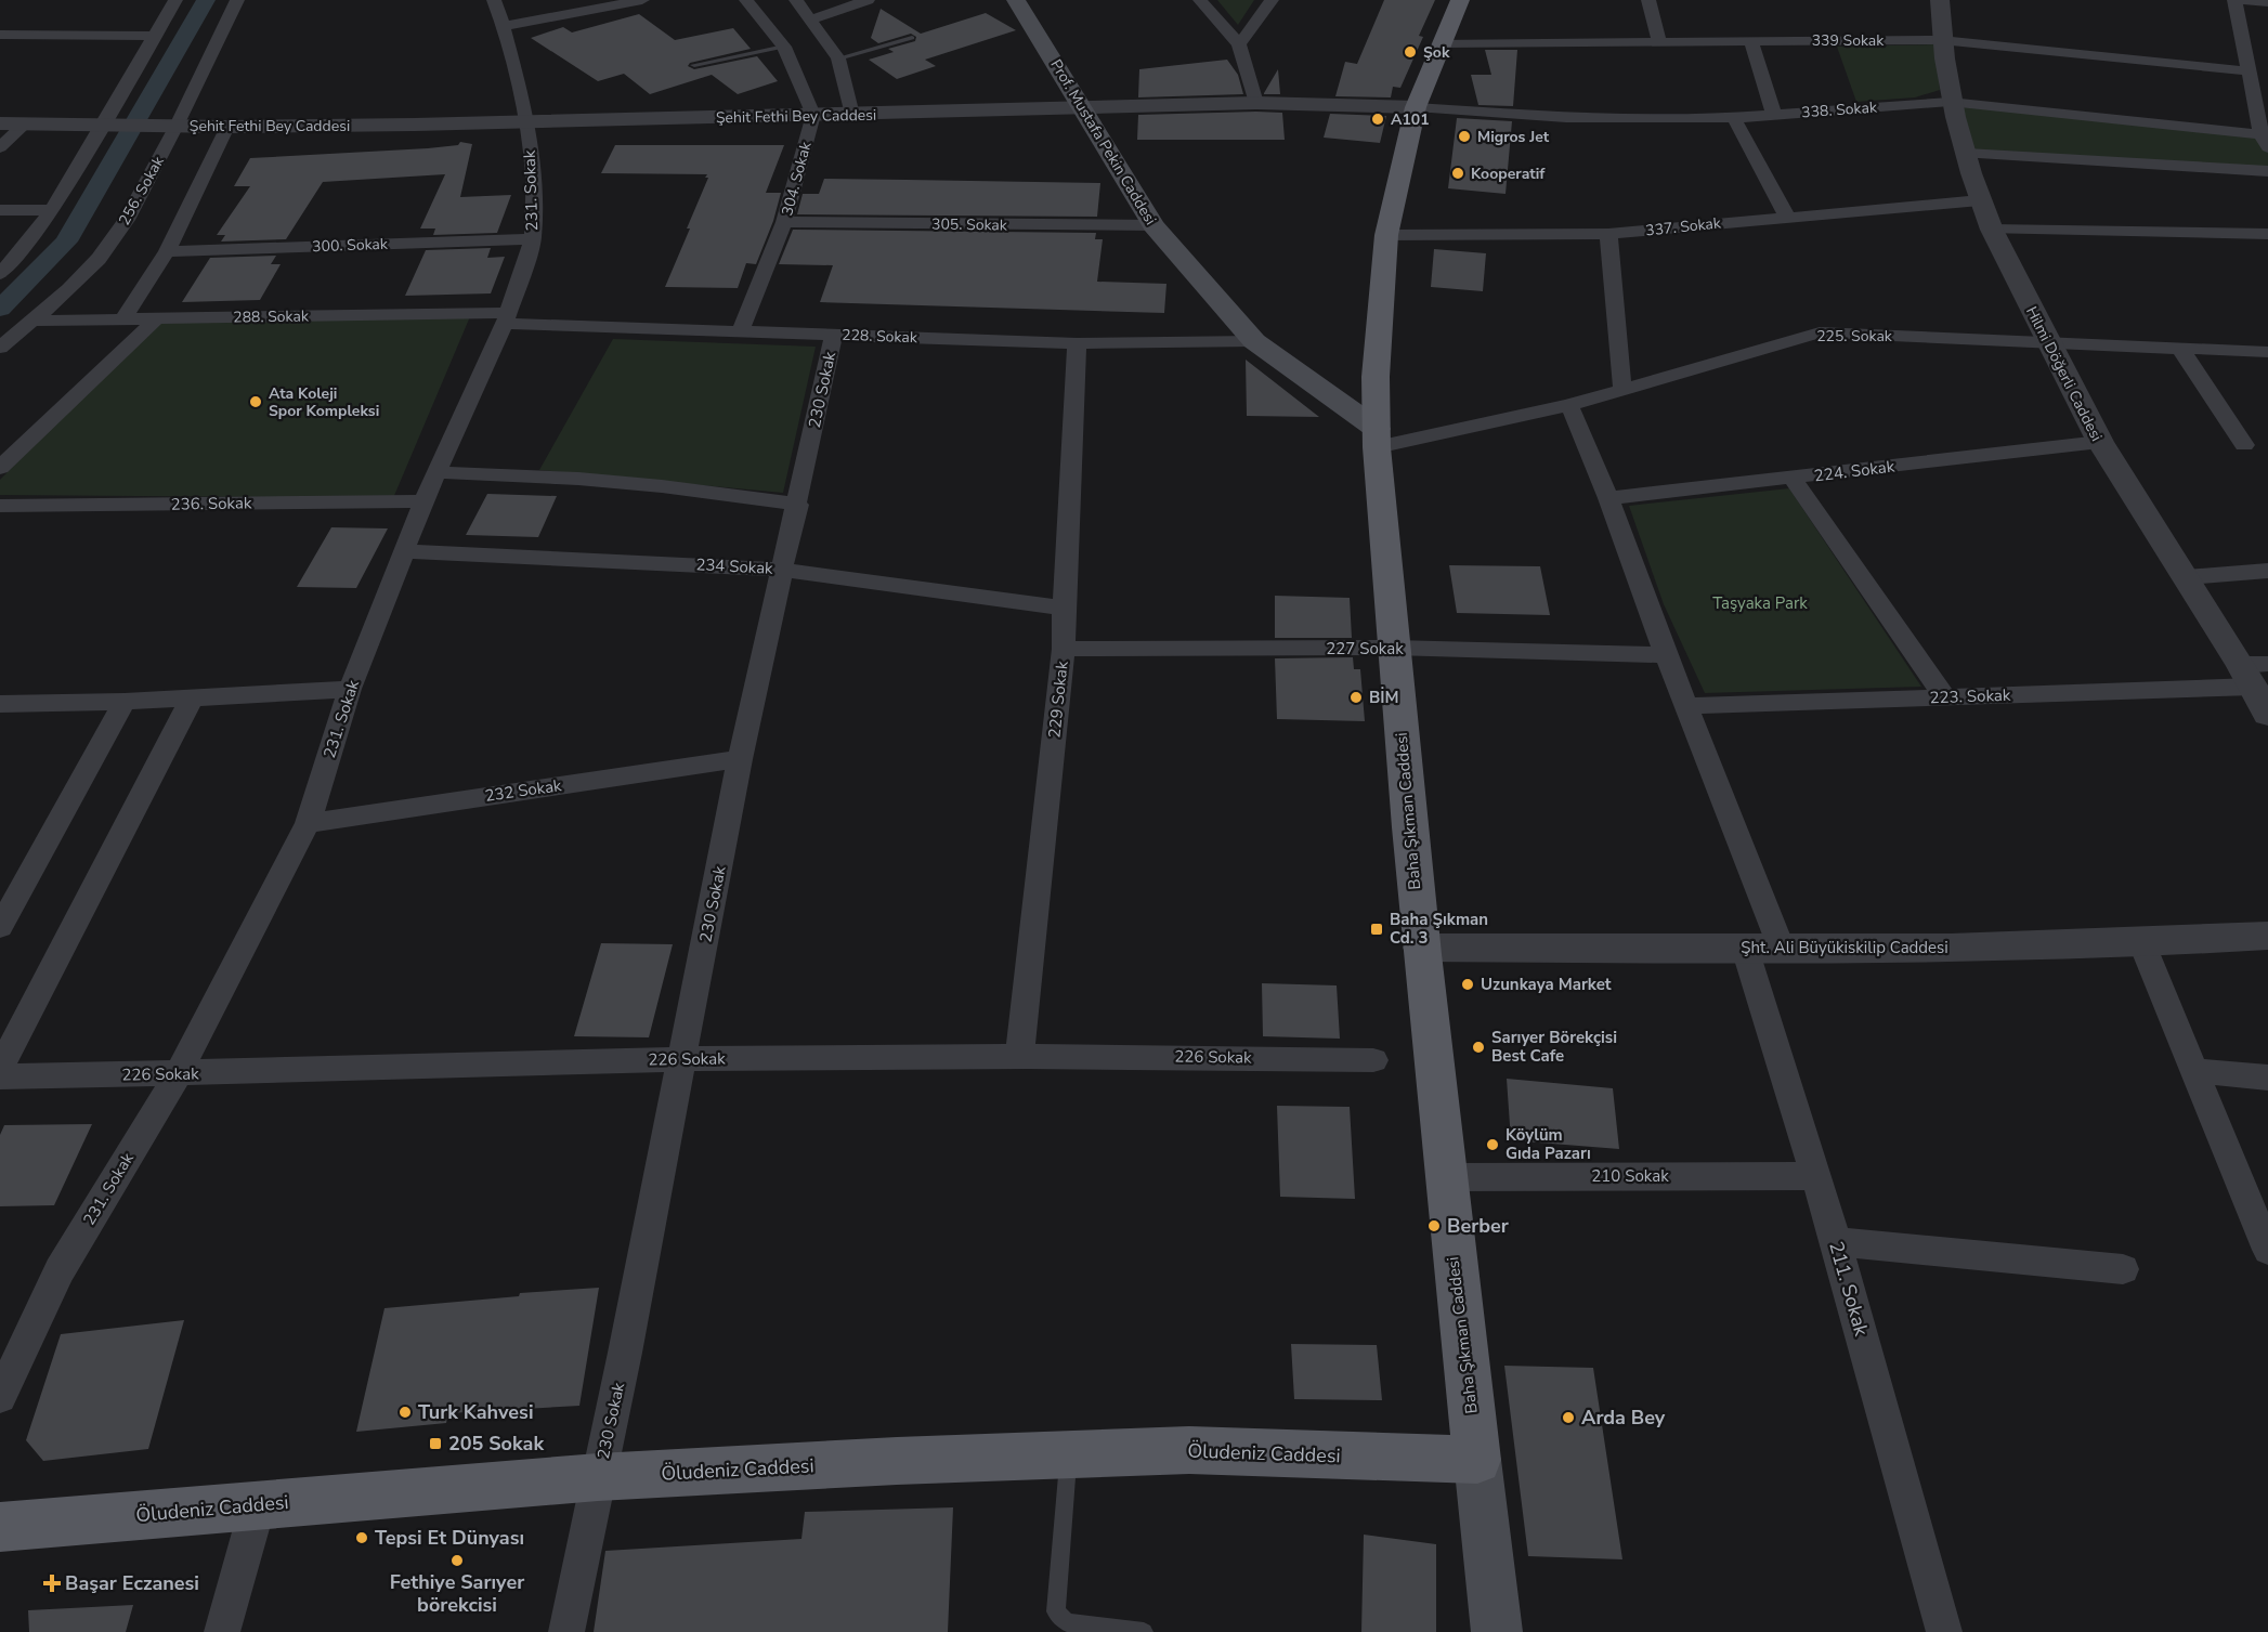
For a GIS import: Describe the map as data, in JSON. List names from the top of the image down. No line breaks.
{"streets":{"main road":["Prof. Mustafa Pekin Caddesi","Baha Şıkman Caddesi","Öludeniz Caddesi"],"street":["339 Sokak","338. Sokak","Şehit Fethi Bey Caddesi","304. Sokak","256. Sokak","231. Sokak","305. Sokak","337. Sokak","300. Sokak","288. Sokak","228. Sokak","225. Sokak","Hilmi Döğerli Caddesi","230 Sokak","224. Sokak","236. Sokak","234 Sokak","227 Sokak","223. Sokak","229 Sokak","232 Sokak","Şht. Ali Büyükiskilip Caddesi","226 Sokak","210 Sokak","211. Sokak"]},"crossings":[["339 Sokak","Hilmi Döğerli Caddesi"],["339 Sokak","Baha Şıkman Caddesi"],["338. Sokak","Şehit Fethi Bey Caddesi"],["338. Sokak","Hilmi Döğerli Caddesi"],["338. Sokak","Baha Şıkman Caddesi"],["Şehit Fethi Bey Caddesi","Prof. Mustafa Pekin Caddesi"],["Şehit Fethi Bey Caddesi","304. Sokak"],["Şehit Fethi Bey Caddesi","256. Sokak"],["Şehit Fethi Bey Caddesi","231. Sokak"],["Şehit Fethi Bey Caddesi","Baha Şıkman Caddesi"],["Prof. Mustafa Pekin Caddesi","305. Sokak"],["Prof. Mustafa Pekin Caddesi","228. Sokak"],["Prof. Mustafa Pekin Caddesi","225. Sokak"],["Prof. Mustafa Pekin Caddesi","Baha Şıkman Caddesi"],["304. Sokak","305. Sokak"],["304. Sokak","228. Sokak"],["256. Sokak","288. Sokak"],["231. Sokak","300. Sokak"],["231. Sokak","288. Sokak"],["231. Sokak","228. Sokak"],["231. Sokak","236. Sokak"],["231. Sokak","234 Sokak"],["231. Sokak","232 Sokak"],["231. Sokak","226 Sokak"],["337. Sokak","Hilmi Döğerli Caddesi"],["337. Sokak","Baha Şıkman Caddesi"],["288. Sokak","228. Sokak"],["228. Sokak","230 Sokak"],["228. Sokak","229 Sokak"],["225. Sokak","Hilmi Döğerli Caddesi"],["225. Sokak","Baha Şıkman Caddesi"],["Hilmi Döğerli Caddesi","224. Sokak"],["Hilmi Döğerli Caddesi","223. Sokak"],["230 Sokak","234 Sokak"],["230 Sokak","232 Sokak"],["230 Sokak","226 Sokak"],["230 Sokak","Öludeniz Caddesi"],["234 Sokak","229 Sokak"],["227 Sokak","229 Sokak"],["227 Sokak","Baha Şıkman Caddesi"],["229 Sokak","226 Sokak"],["Baha Şıkman Caddesi","Şht. Ali Büyükiskilip Caddesi"],["Baha Şıkman Caddesi","210 Sokak"],["Baha Şıkman Caddesi","Öludeniz Caddesi"],["Şht. Ali Büyükiskilip Caddesi","211. Sokak"],["210 Sokak","211. Sokak"]],"parks":["Taşyaka Park"],"places":{"other":["Şok","A101","Migros Jet","Kooperatif","Ata Koleji Spor Kompleksi","BİM","Uzunkaya Market","Sarıyer Börekçisi Best Cafe","Köylüm Gıda Pazarı","Berber","Turk Kahvesi","Arda Bey","Tepsi Et Dünyası","Fethiye Sarıyer börekcisi"],"transit":["Baha Şıkman Cd. 3","205 Sokak"],"health":["Başar Eczanesi"]}}
